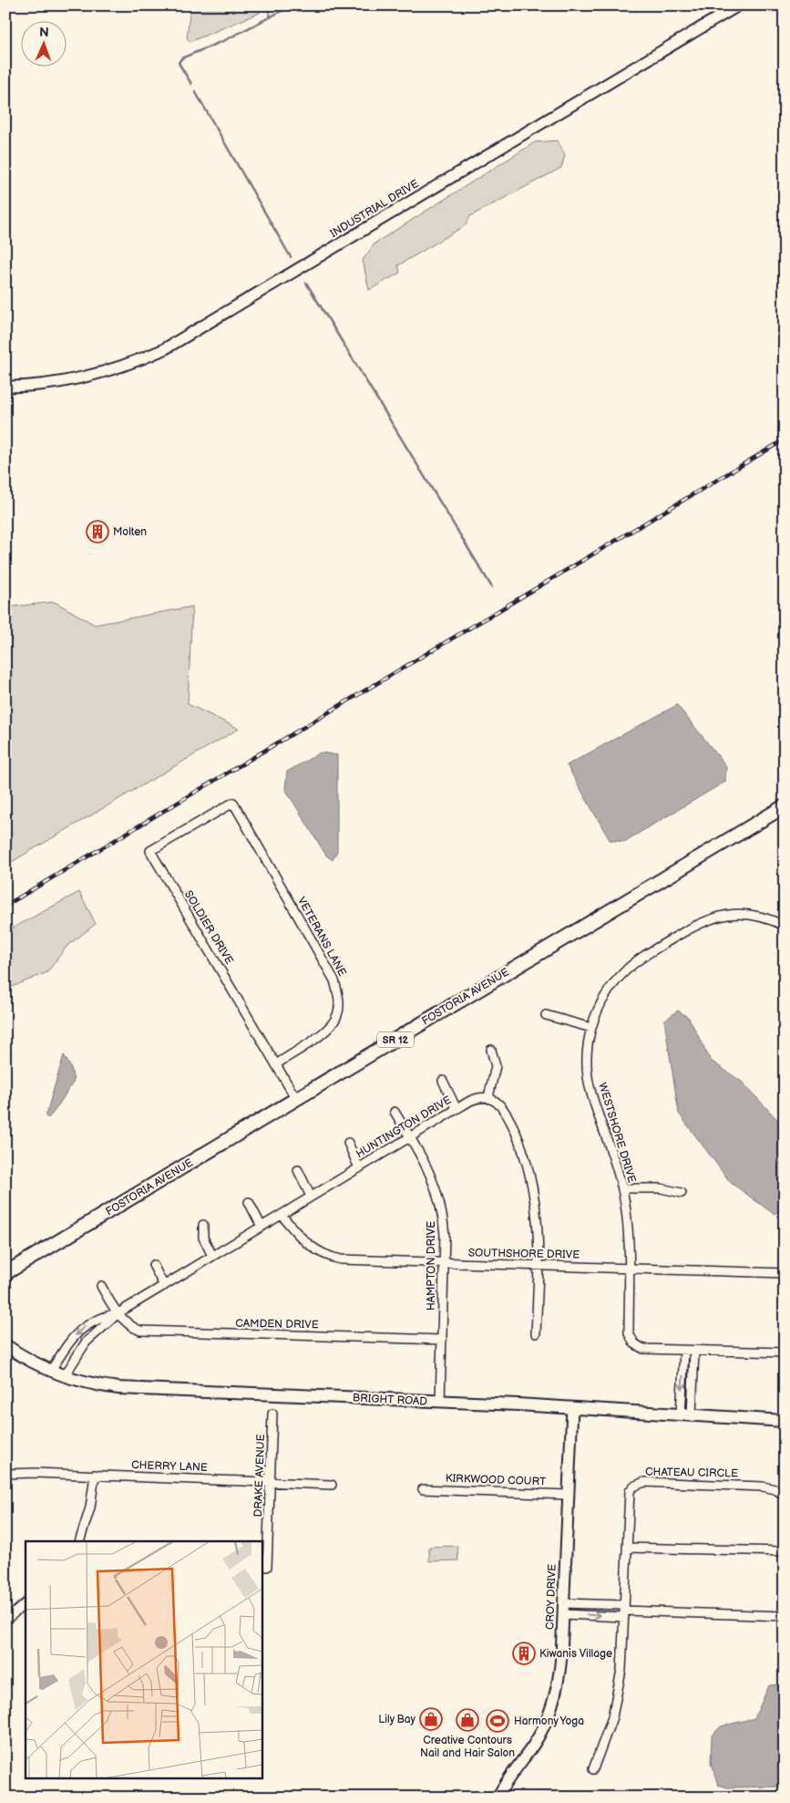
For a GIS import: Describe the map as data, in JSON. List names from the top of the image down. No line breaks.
{"streets":{"main road":["FOSTORIA AVENUE","SR 12","BRIGHT ROAD"],"street":["INDUSTRIAL DRIVE","SOLDIER DRIVE","VETERANS LANE","HUNTINGTON DRIVE","WESTSHORE DRIVE","SOUTHSHORE DRIVE","HAMPTON DRIVE","CAMDEN DRIVE","CHERRY LANE","CHATEAU CIRCLE","DRAKE AVENUE","KIRKWOOD COURT","CROY DRIVE"]},"crossings":[["SOLDIER DRIVE","VETERANS LANE"],["SOLDIER DRIVE","FOSTORIA AVENUE"],["HUNTINGTON DRIVE","SOUTHSHORE DRIVE"],["HUNTINGTON DRIVE","HAMPTON DRIVE"],["HUNTINGTON DRIVE","CAMDEN DRIVE"],["HUNTINGTON DRIVE","BRIGHT ROAD"],["WESTSHORE DRIVE","SOUTHSHORE DRIVE"],["SOUTHSHORE DRIVE","HAMPTON DRIVE"],["HAMPTON DRIVE","CAMDEN DRIVE"],["HAMPTON DRIVE","BRIGHT ROAD"],["BRIGHT ROAD","CROY DRIVE"],["CHERRY LANE","DRAKE AVENUE"],["KIRKWOOD COURT","CROY DRIVE"]],"places":{"building":["Molten","Kiwanis Village"],"shop":["Lily Bay","Creative Contours Nail and Hair Salon"],"sports":["Harmony Yoga"]},"north":"top"}
